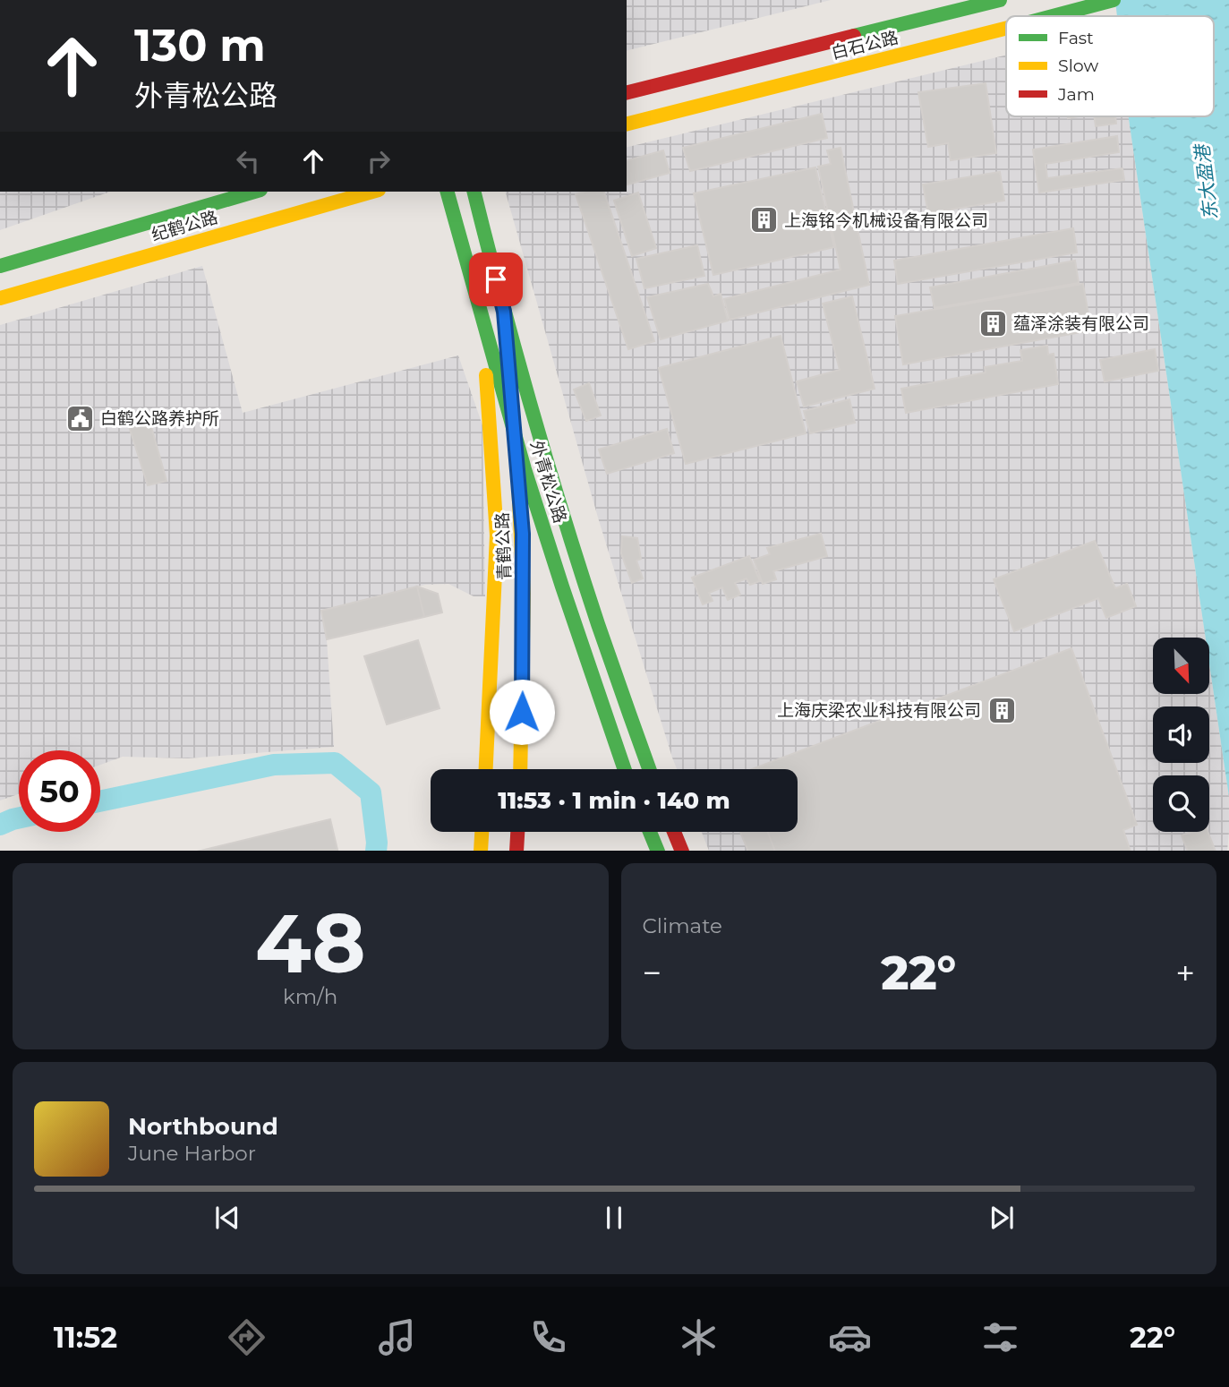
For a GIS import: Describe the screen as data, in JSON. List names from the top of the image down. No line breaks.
{"streets":{"main road":["白石公路","纪鹤公路","外青松公路","青鹤公路"]},"crossings":[["外青松公路","青鹤公路"]],"water":["东大盈港"],"places":{"building":["上海铭今机械设备有限公司","蕴泽涂装有限公司","上海庆梁农业科技有限公司"],"public building":["白鹤公路养护所"]},"legend":["Fast","Slow","Jam"],"north":"bottom right","page":{"turn":["130 m","外青松公路"],"limit":"50","trip":"11:53 · 1 min · 140 m","tile":[["48","km/h"],"Climate"],"heat":["−","22°","+"],"song":["Northbound","June Harbor"],"tabs":["11:52","22°"]}}
